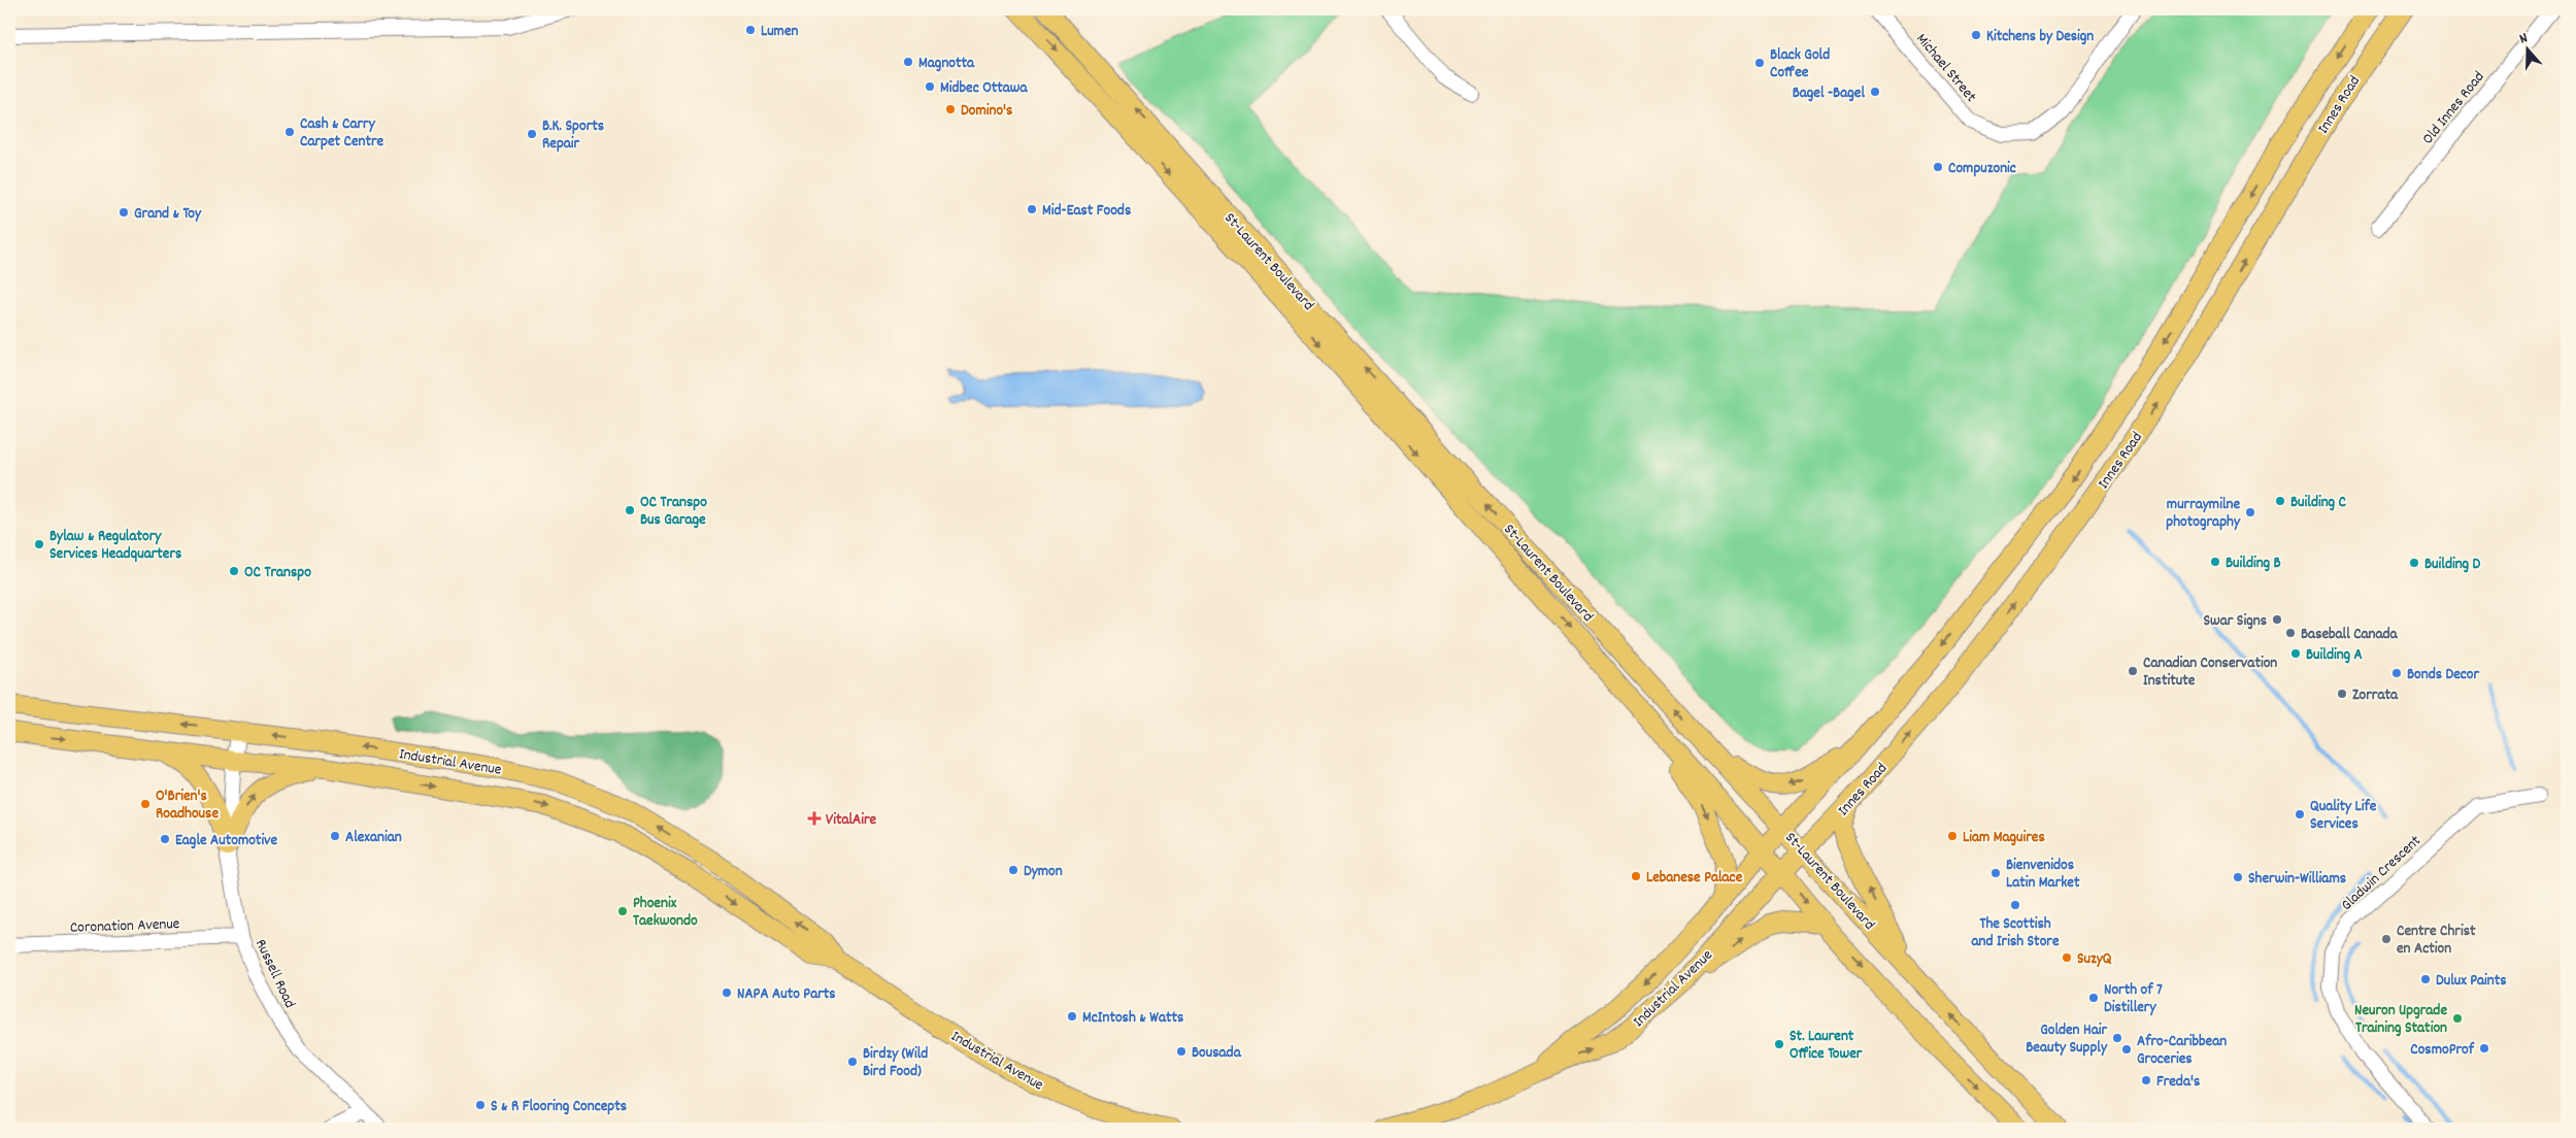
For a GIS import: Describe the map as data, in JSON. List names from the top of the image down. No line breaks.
{"streets":{"main road":["Innes Road","St-Laurent Boulevard","Industrial Avenue"],"street":["Michael Street","Old Innes Road","Gladwin Crescent","Coronation Avenue","Russell Road"]},"crossings":[["Innes Road","St-Laurent Boulevard"],["Innes Road","Industrial Avenue"],["St-Laurent Boulevard","Industrial Avenue"],["Industrial Avenue","Russell Road"],["Coronation Avenue","Russell Road"]],"places":{"other":["Lumen","Kitchens by Design","Magnotta","Black Gold Coffee","Midbec Ottawa","Bagel -Bagel","Domino's","Cash & Carry Carpet Centre","B.K. Sports Repair","Compuzonic","Mid-East Foods","Grand & Toy","Building C","OC Transpo Bus Garage","murraymilne photography","Bylaw & Regulatory Services Headquarters","Building B","Building D","OC Transpo","Swar Signs","Baseball Canada","Building A","Canadian Conservation Institute","Bonds Decor","Zorrata","O'Brien's Roadhouse","Quality Life Services","Alexanian","Liam Maguires","Eagle Automotive","Dymon","Bienvenidos Latin Market","Lebanese Palace","Sherwin-Williams","The Scottish and Irish Store","Phoenix Taekwondo","Centre Christ en Action","SuzyQ","Dulux Paints","NAPA Auto Parts","North of 7 Distillery","McIntosh & Watts","Neuron Upgrade Training Station","Golden Hair Beauty Supply","St. Laurent Office Tower","CosmoProf","Afro-Caribbean Groceries","Bousada","Birdzy (Wild Bird Food)","Freda's","S & R Flooring Concepts"],"health":["VitalAire"]},"north":"top"}
